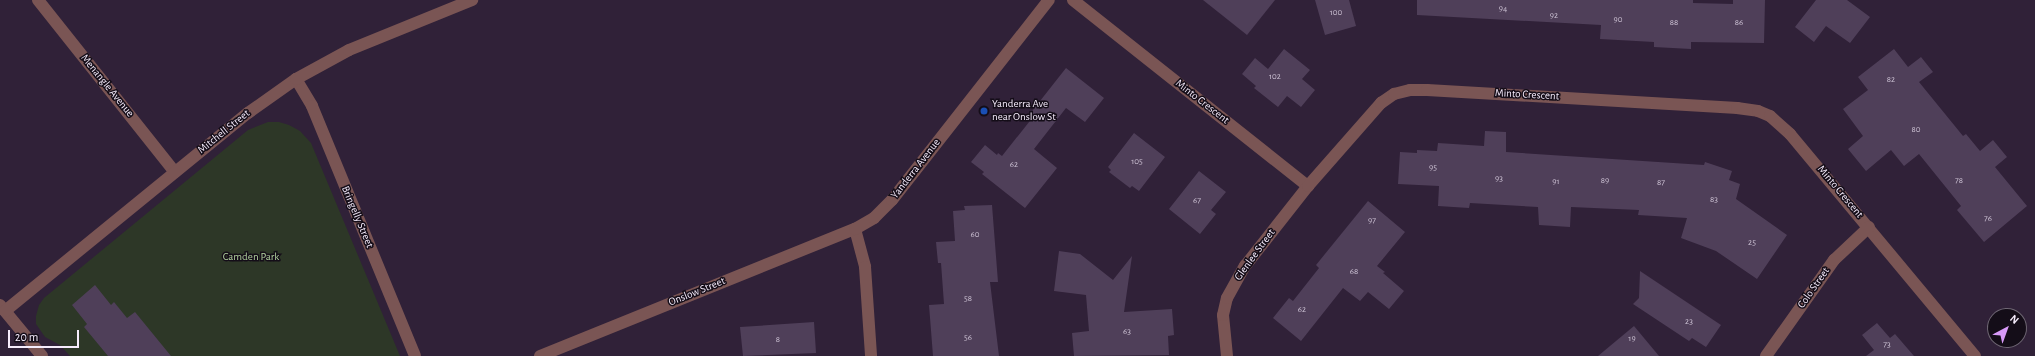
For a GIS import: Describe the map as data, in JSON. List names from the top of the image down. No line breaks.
{"streets":{"street":["Menangle Avenue","Minto Crescent","Mitchell Street","Yanderra Avenue","Bringelly Street","Glenlee Street","Colo Street","Onslow Street"]},"crossings":[["Menangle Avenue","Mitchell Street"],["Minto Crescent","Glenlee Street"],["Minto Crescent","Colo Street"],["Mitchell Street","Bringelly Street"],["Yanderra Avenue","Onslow Street"]],"parks":["Camden Park"],"places":["Yanderra Ave near Onslow St"],"house_numbers":["94","100","92","90","88","86","102","82","80","105","62","95","93","89","78","91","87","83","67","76","97","60","25","68","58","62","23","63","56","19","8","73"],"scale_bar":"20 m","north":"top right"}
